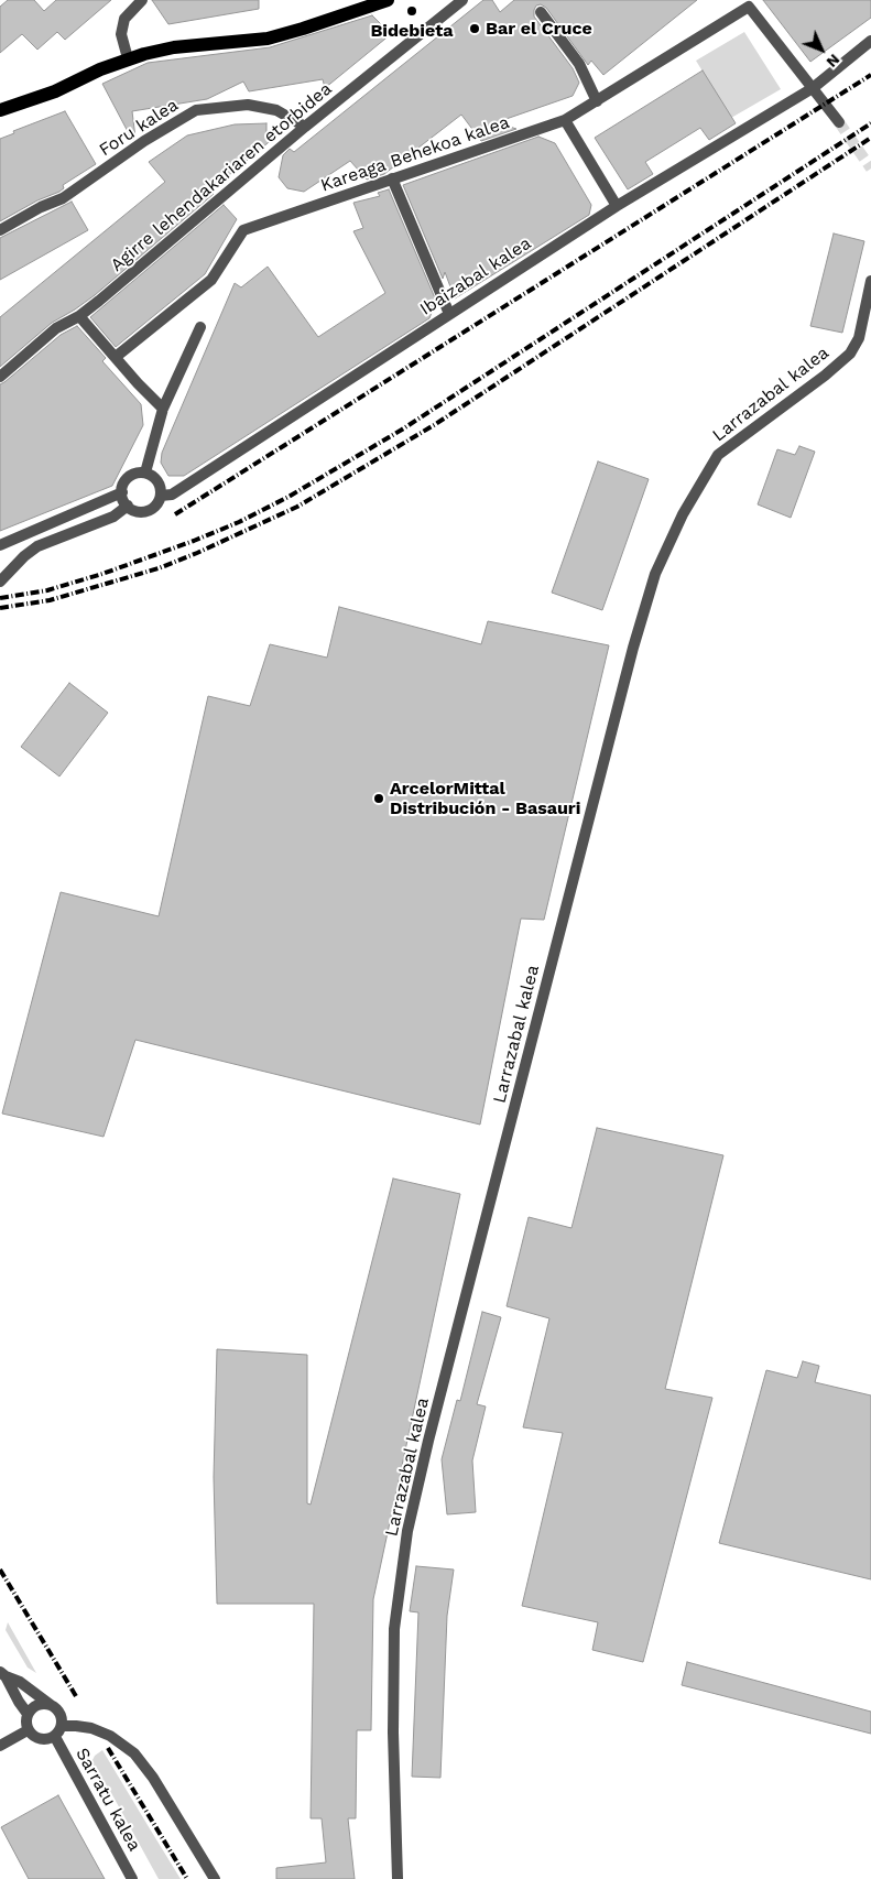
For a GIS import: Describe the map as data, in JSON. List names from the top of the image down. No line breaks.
{"streets":{"street":["Foru kalea","Kareaga Behekoa kalea","Agirre lehendakariaren etorbidea","Ibaizabal kalea","Larrazabal kalea","Sarratu kalea"]},"crossings":[["Foru kalea","Agirre lehendakariaren etorbidea"]],"places":["Bidebieta","Bar el Cruce","ArcelorMittal Distribución - Basauri"],"north":"bottom right"}
